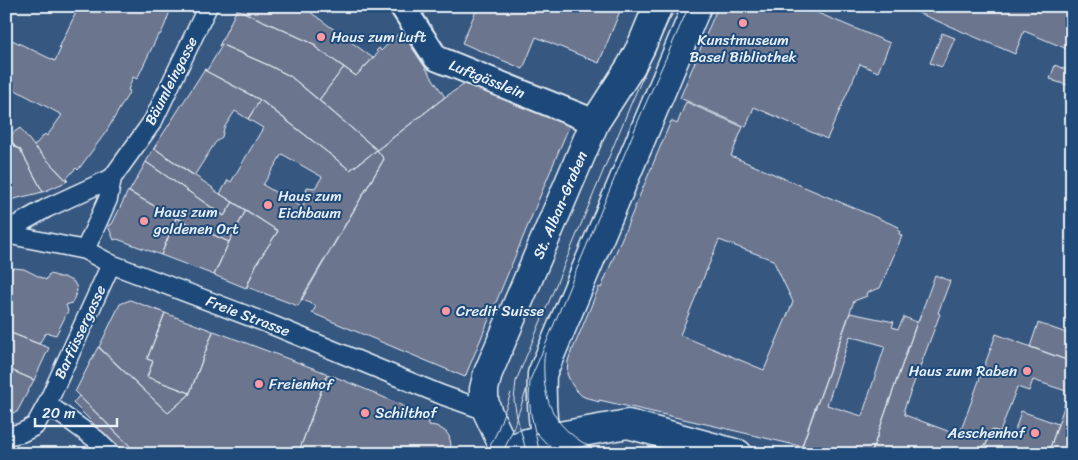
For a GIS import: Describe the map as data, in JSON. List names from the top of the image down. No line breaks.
{"streets":{"street":["Luftgässlein","Bäumleingasse","St. Alban-Graben","Freie Strasse","Barfüssergasse"]},"crossings":[["Luftgässlein","St. Alban-Graben"],["Bäumleingasse","Freie Strasse"],["St. Alban-Graben","Freie Strasse"],["Freie Strasse","Barfüssergasse"]],"places":["Kunstmuseum Basel Bibliothek","Haus zum Luft","Haus zum Eichbaum","Haus zum goldenen Ort","Credit Suisse","Haus zum Raben","Freienhof","Schilthof","Aeschenhof"],"scale_bar":"20 m"}
